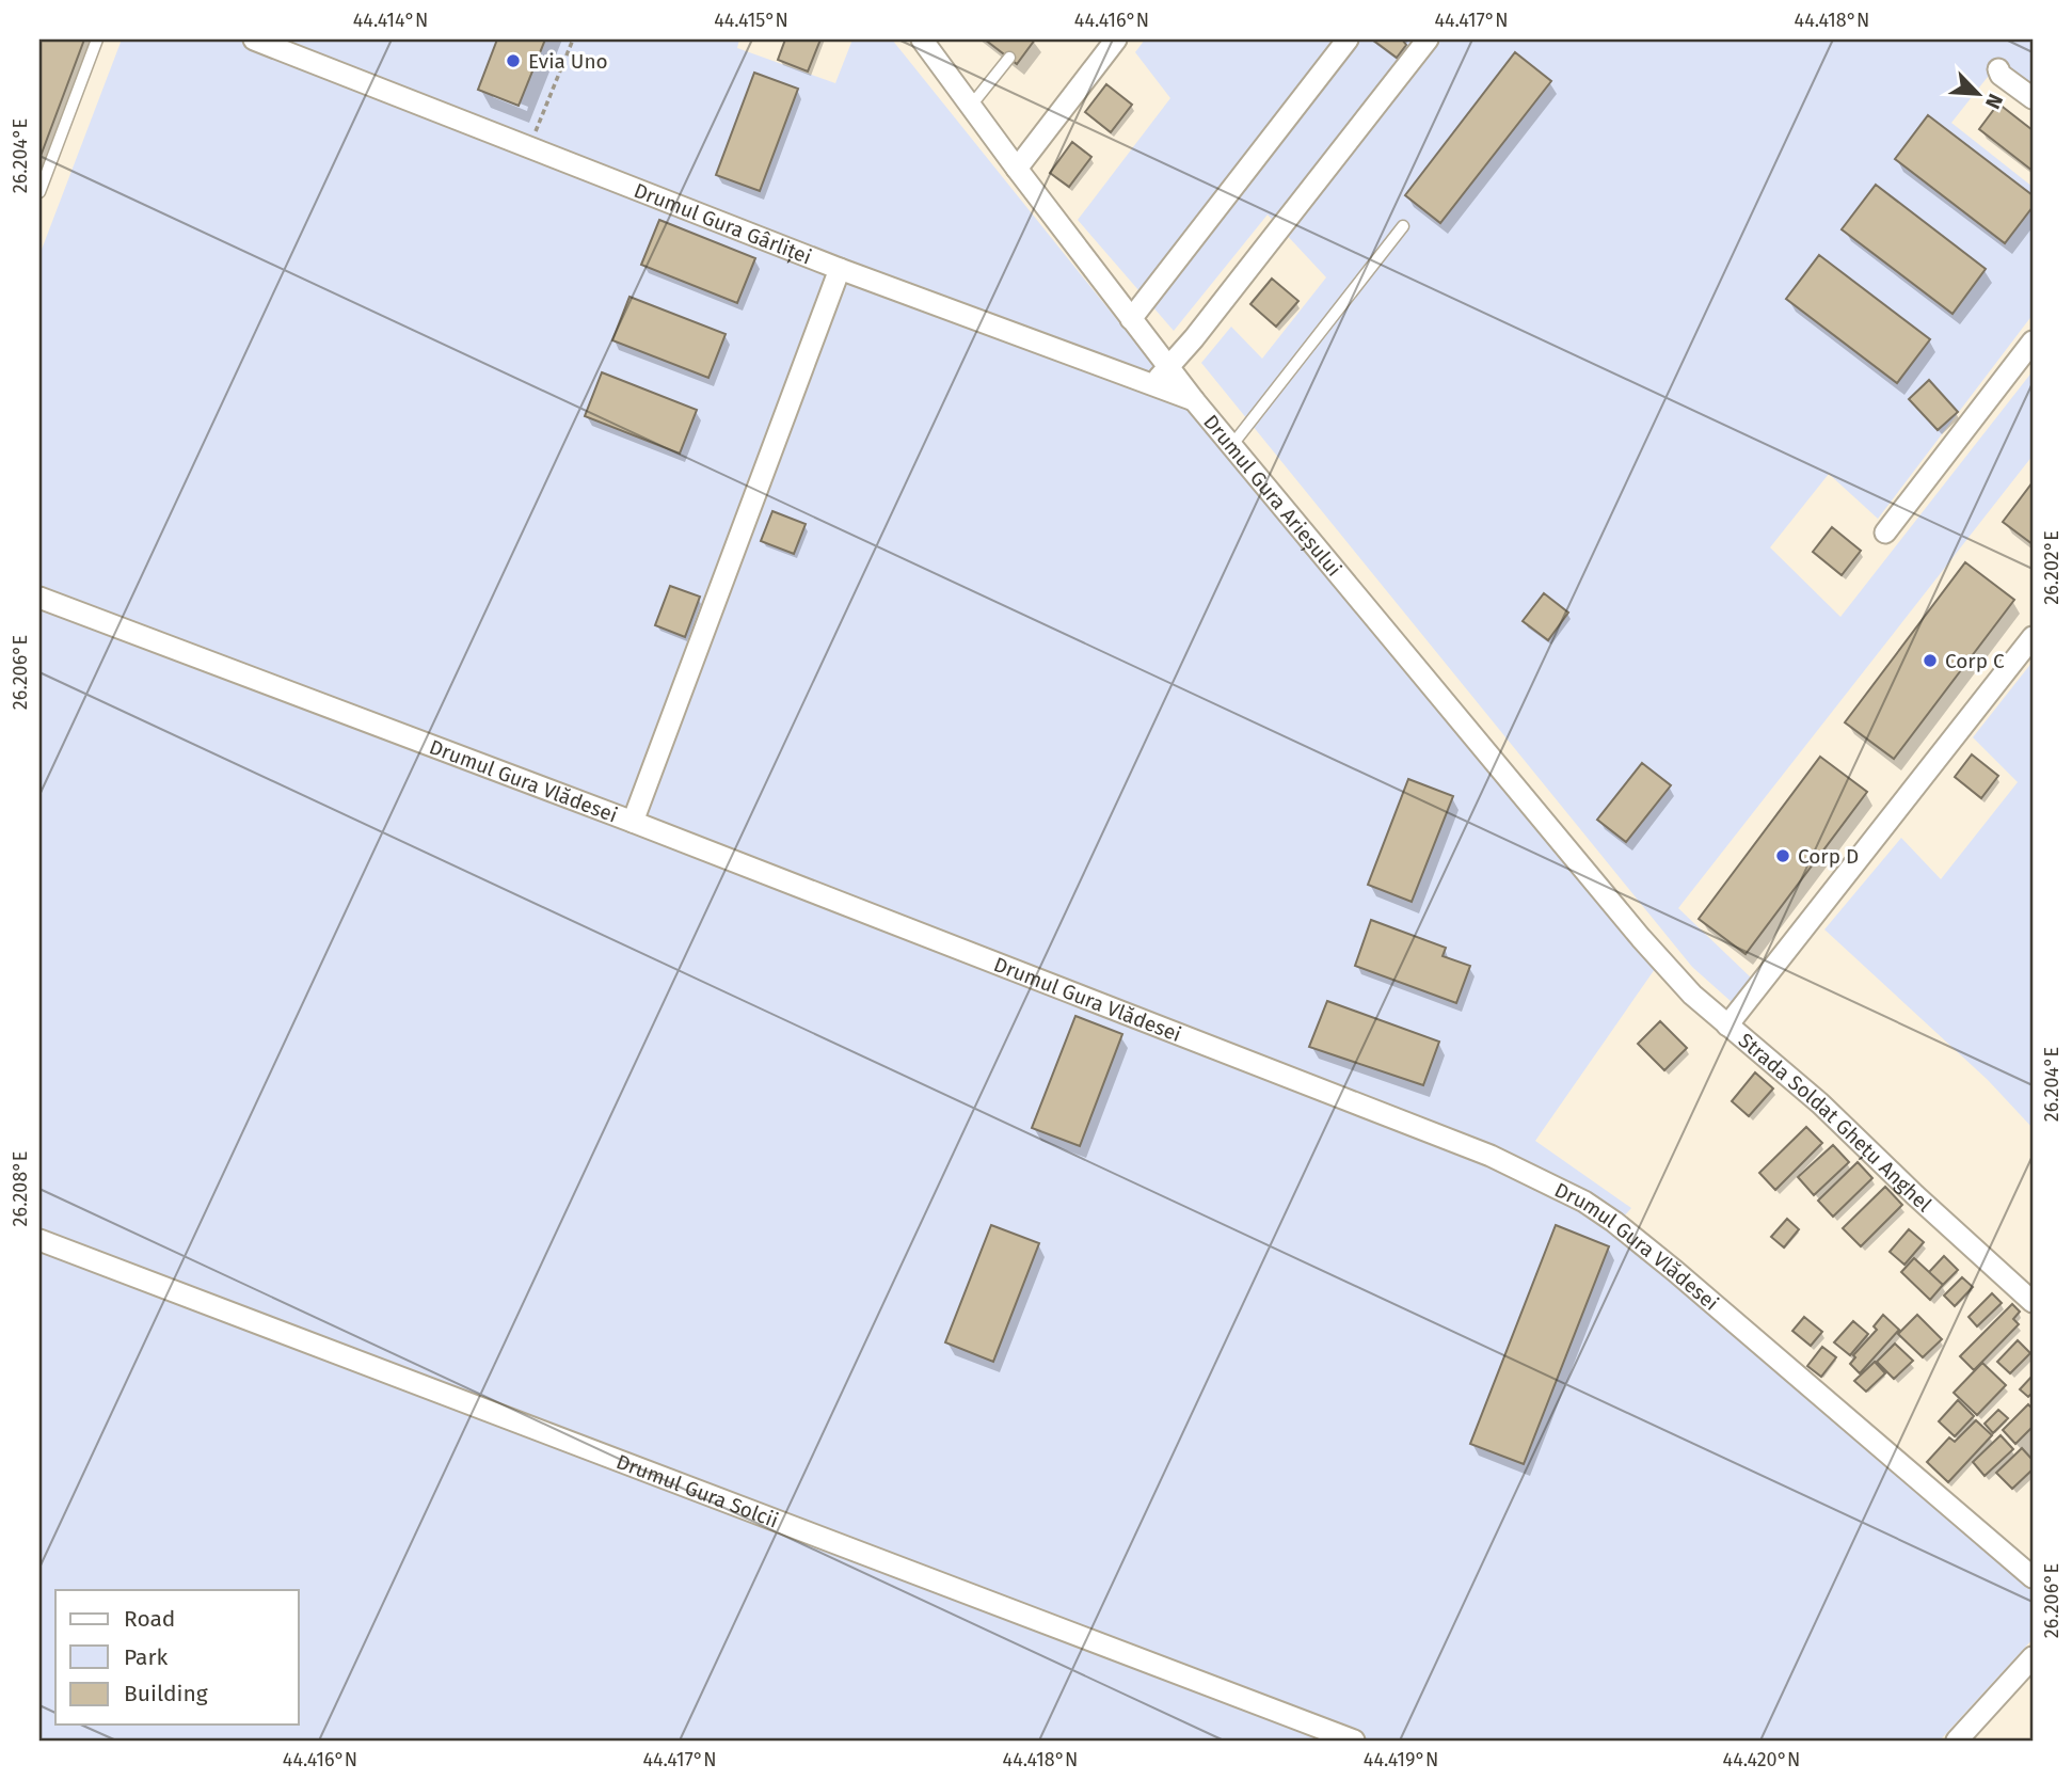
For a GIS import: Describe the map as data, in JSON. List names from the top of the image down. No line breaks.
{"streets":{"street":["Drumul Gura Gârliței","Drumul Gura Arieșului","Drumul Gura Vlădesei","Strada Soldat Ghețu Anghel","Drumul Gura Solcii"]},"crossings":[["Drumul Gura Gârliței","Drumul Gura Arieșului"],["Drumul Gura Arieșului","Strada Soldat Ghețu Anghel"]],"places":["Evia Uno","Corp C","Corp D"],"legend":["Road","Park","Building"],"north":"bottom right","coordinates":["44.414°N","44.415°N","44.416°N","44.417°N","44.418°N","26.204°E","26.202°E","26.206°E","26.208°E","44.419°N","44.420°N"]}
